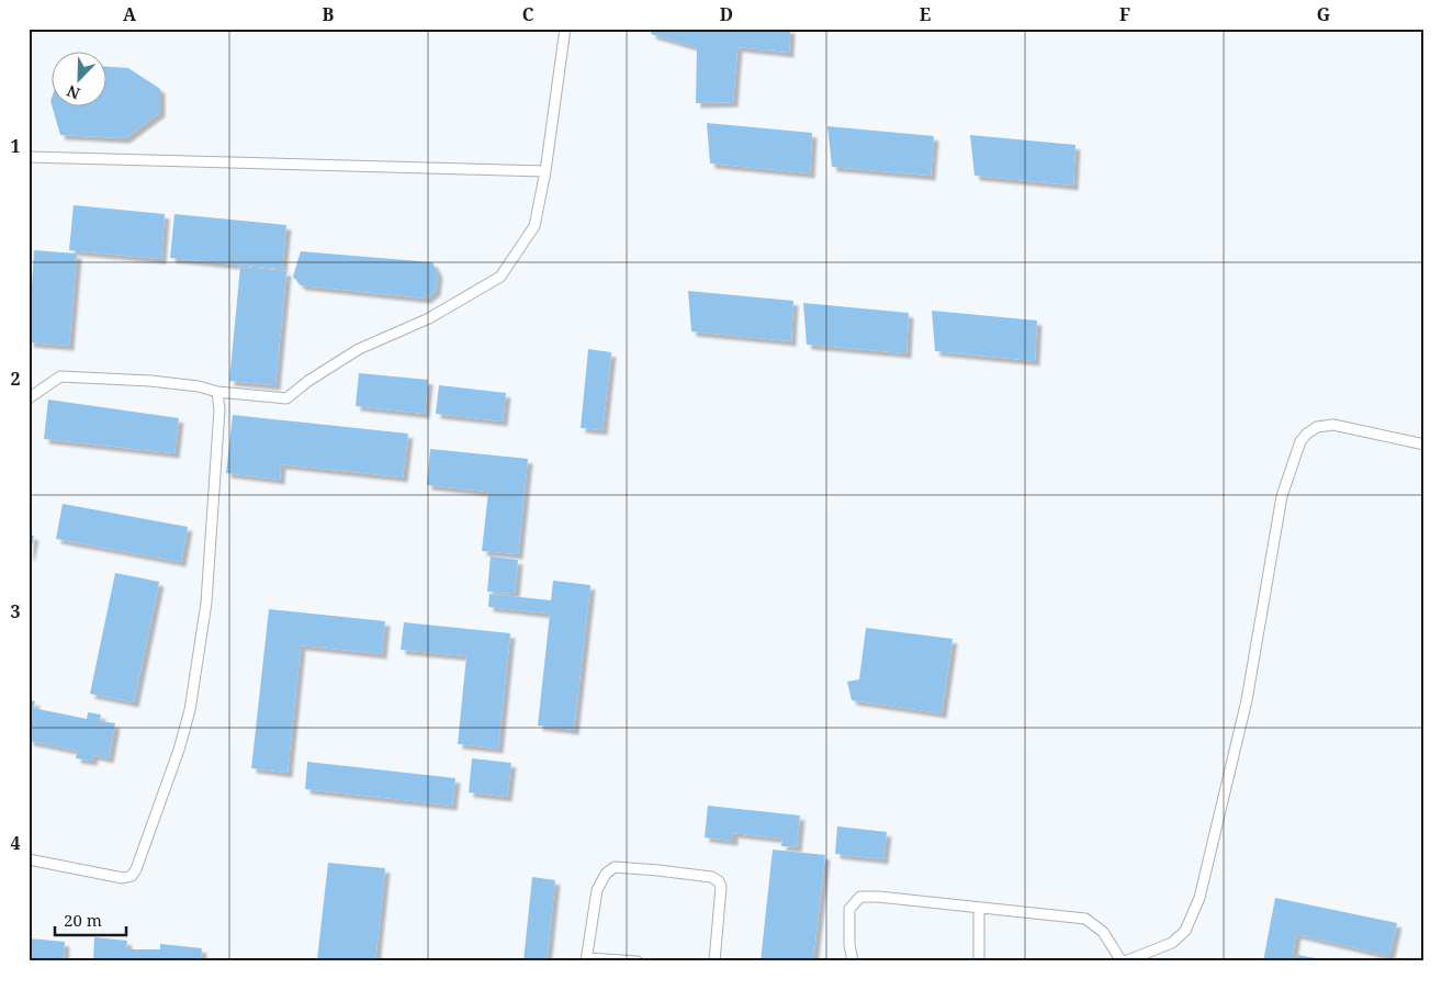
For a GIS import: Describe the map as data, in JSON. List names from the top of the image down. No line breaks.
{"scale_bar":"20 m","north":"bottom left","grid":{"columns":["A","B","C","D","E","F","G"],"rows":["1","2","3","4"]}}
